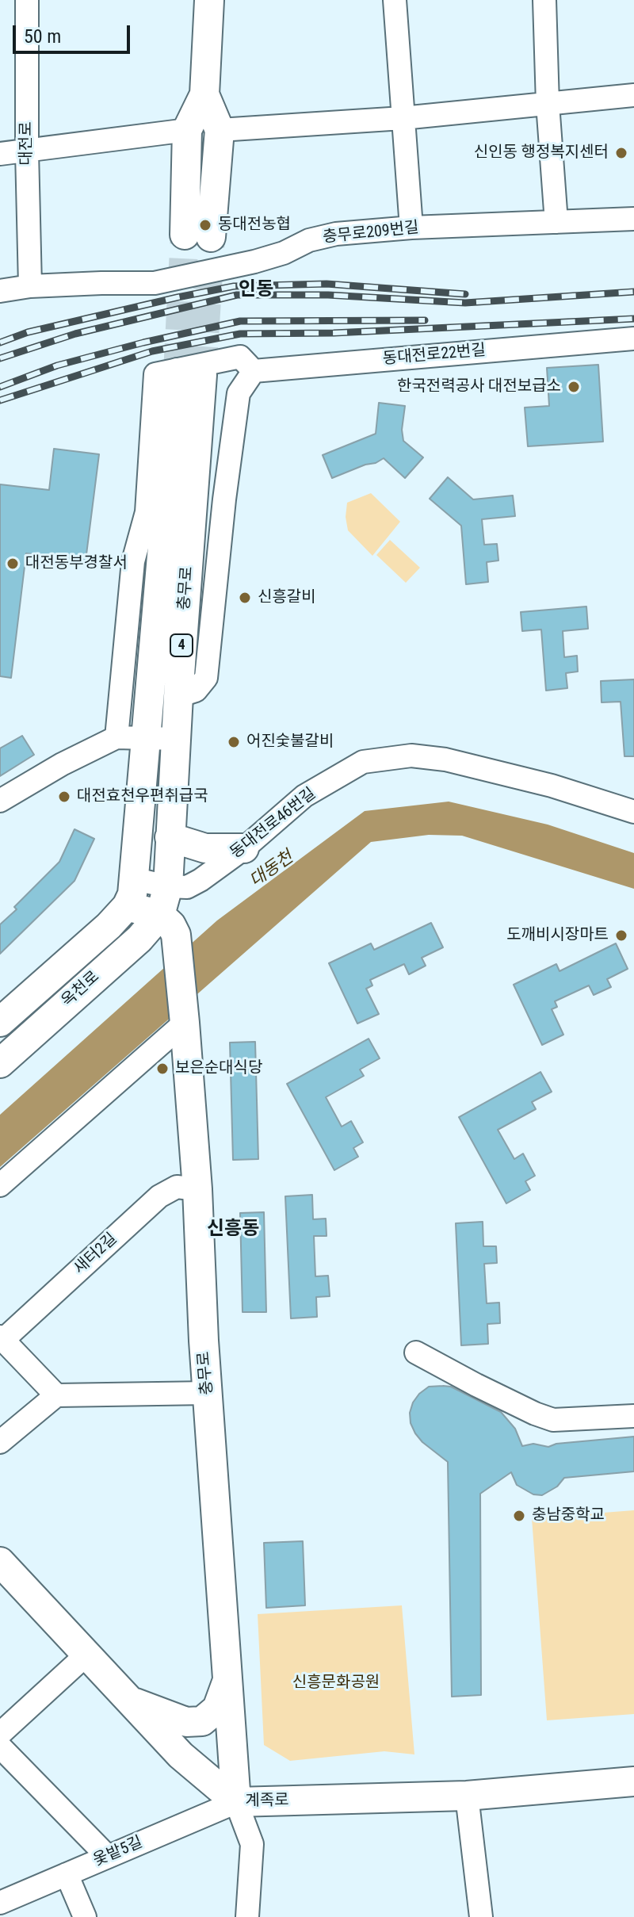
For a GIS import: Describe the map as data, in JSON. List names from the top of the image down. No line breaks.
{"streets":{"main road":["충무로","4","옥천로","계족로"],"street":["대전로","충무로209번길","동대전로22번길","동대전로46번길","새터2길","옻밭5길"]},"crossings":[["대전로","충무로209번길"],["충무로","동대전로46번길"],["충무로","옥천로"],["충무로","새터2길"],["충무로","계족로"],["충무로","옻밭5길"],["계족로","옻밭5길"]],"districts":["인동","신흥동"],"water":["대동천"],"parks":["신흥문화공원"],"places":["신인동 행정복지센터","동대전농협","한국전력공사 대전보급소","대전동부경찰서","신흥갈비","어진숯불갈비","대전효천우편취급국","도깨비시장마트","보은순대식당","충남중학교"],"scale_bar":"50 m"}
